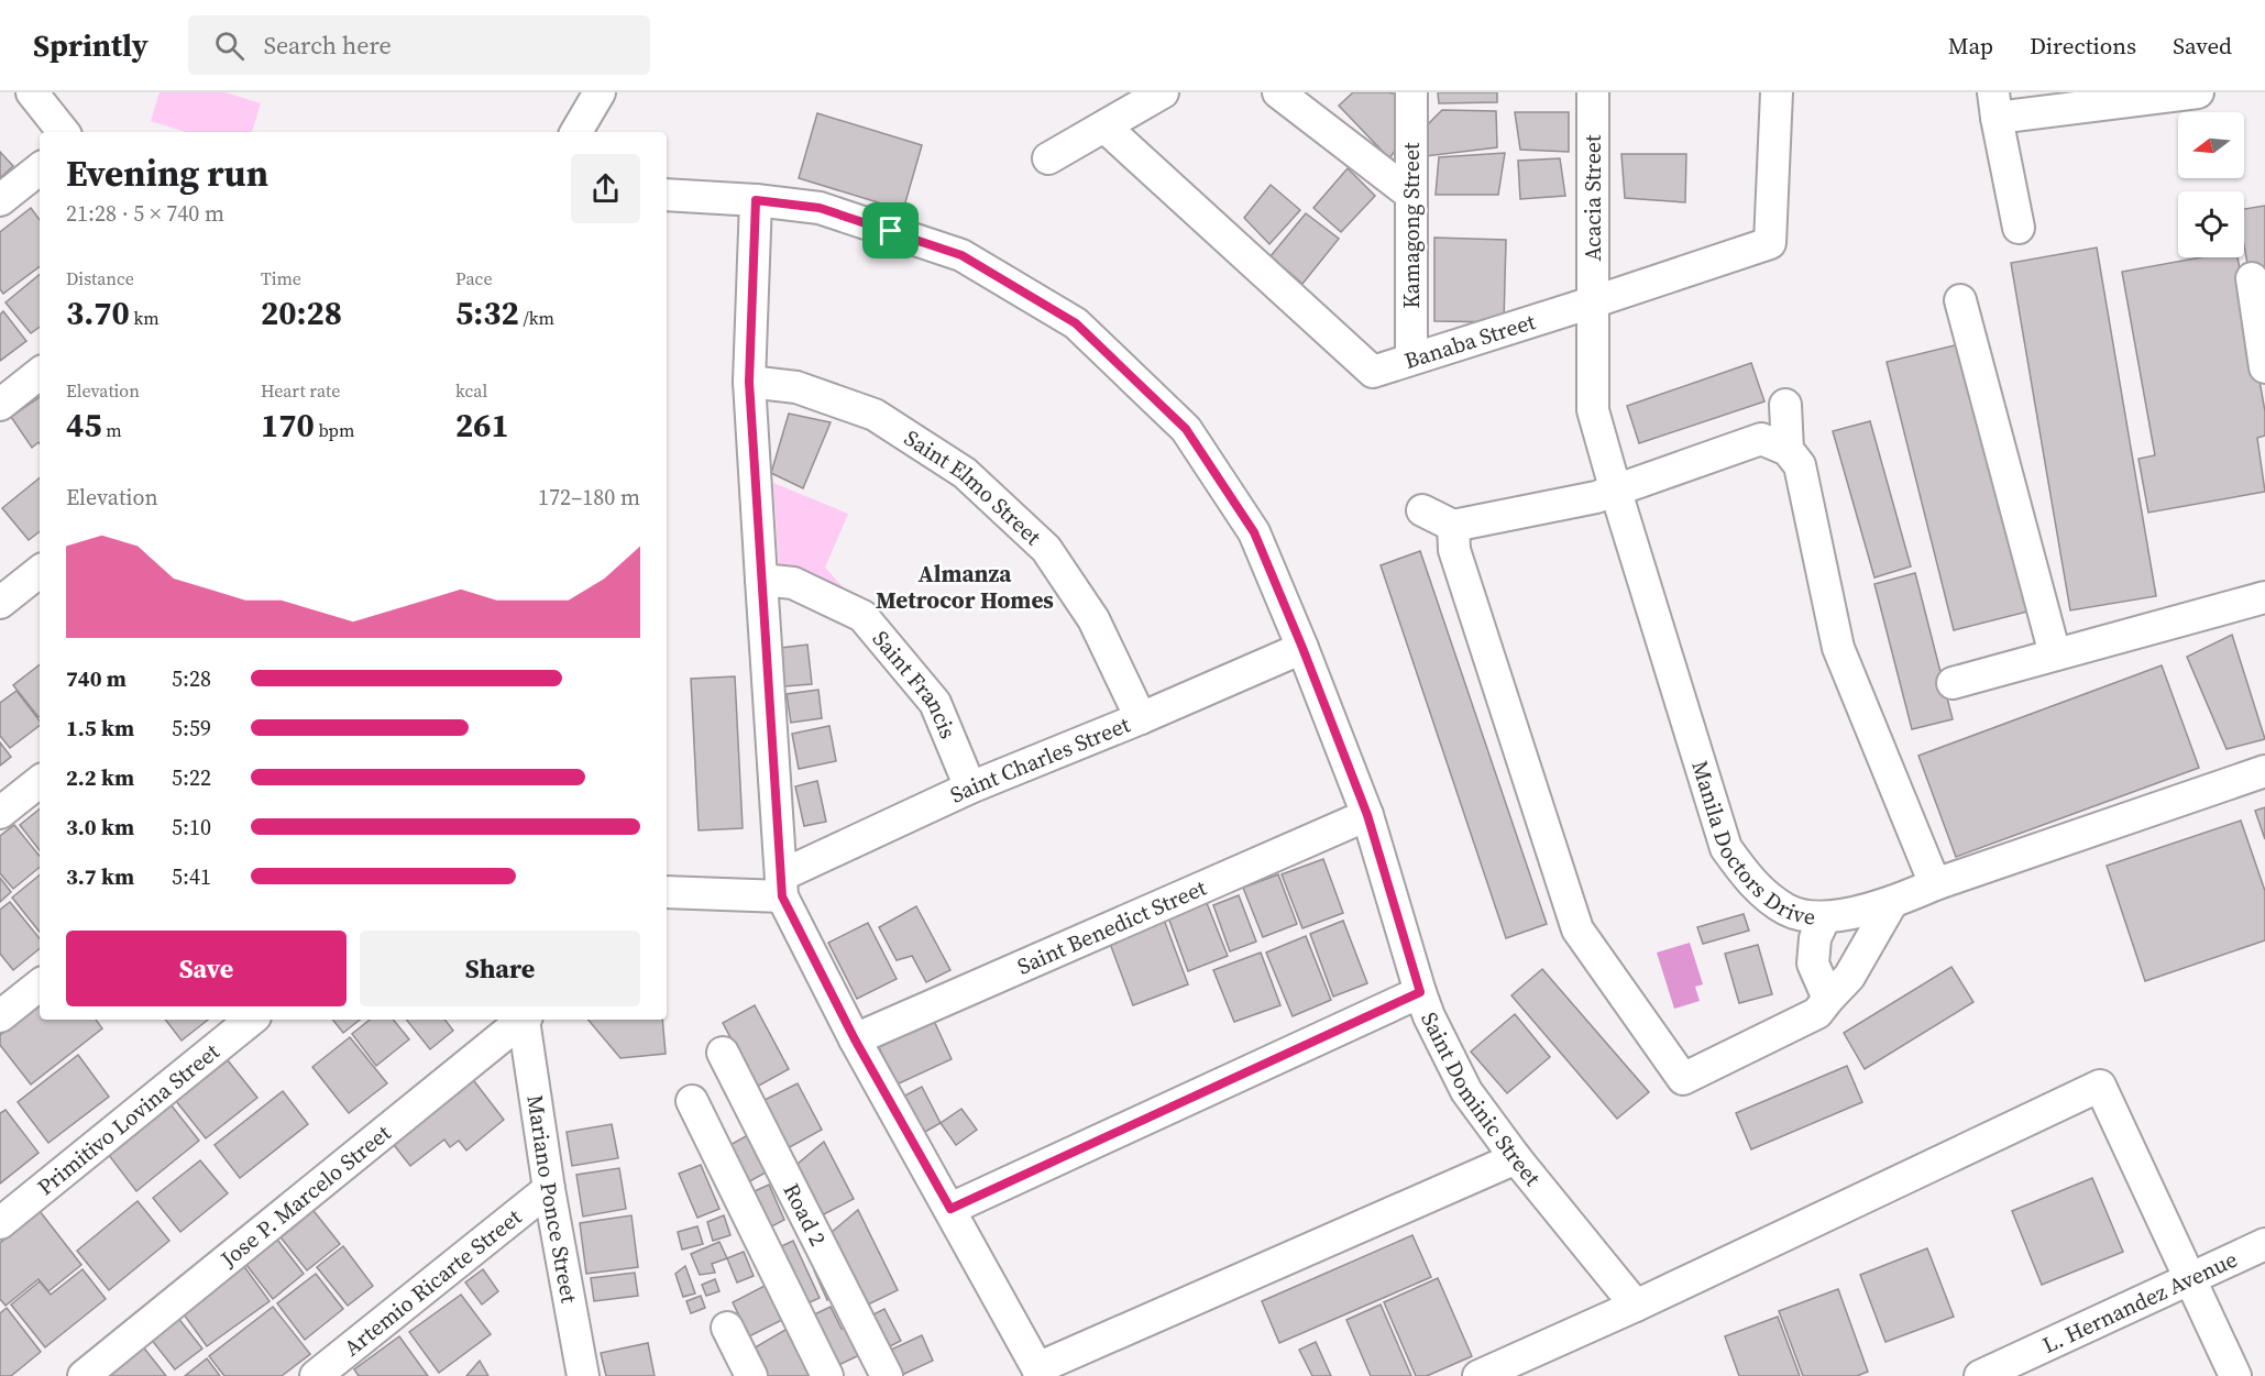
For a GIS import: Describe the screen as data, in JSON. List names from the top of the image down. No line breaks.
{"streets":{"street":["Acacia Street","Kamagong Street","Banaba Street","Saint Elmo Street","Saint Francis","Saint Charles Street","Manila Doctors Drive","Saint Benedict Street","Saint Dominic Street","Primitivo Lovina Street","Jose P. Marcelo Street","Mariano Ponce Street","Road 2","Artemio Ricarte Street","L. Hernandez Avenue"]},"crossings":[["Acacia Street","Banaba Street"],["Acacia Street","Manila Doctors Drive"],["Kamagong Street","Banaba Street"],["Banaba Street","Manila Doctors Drive"],["Saint Elmo Street","Saint Charles Street"],["Saint Francis","Saint Charles Street"],["Saint Charles Street","Saint Dominic Street"],["Saint Benedict Street","Saint Dominic Street"],["Mariano Ponce Street","Artemio Ricarte Street"]],"districts":["Almanza Metrocor Homes"],"north":"left","page":{"header":"Sprintly","search":"Search here","nav":["Map","Directions","Saved"],"heading":["Evening run","21:28 · 5 × 740 m"],"stats":[["Distance","3.70 km"],["Time","20:28"],["Pace","5:32 /km"],["Elevation","45 m"],["Heart rate","170 bpm"],["kcal","261"]],"chart":["Elevation","172–180 m"],"list":[{"name":"740 m","note":"5:28"},{"name":"1.5 km","note":"5:59"},{"name":"2.2 km","note":"5:22"},{"name":"3.0 km","note":"5:10"},{"name":"3.7 km","note":"5:41"}],"buttons":["Save","Share"]}}
